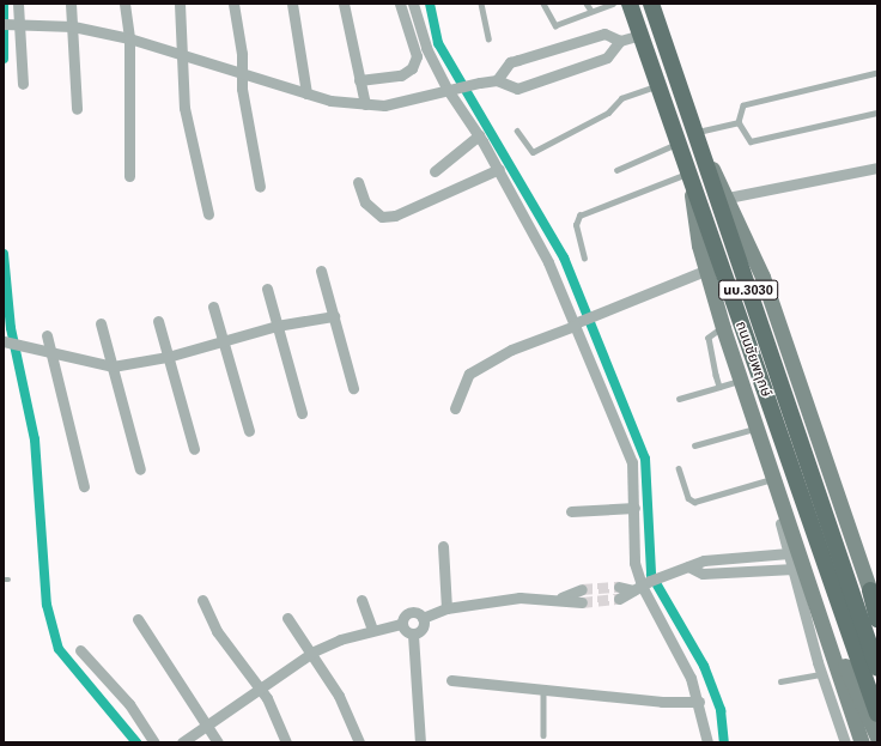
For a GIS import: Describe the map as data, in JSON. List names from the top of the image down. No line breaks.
{"streets":{"main road":["นบ.3030","ถนนชัยพฤกษ์"]}}
